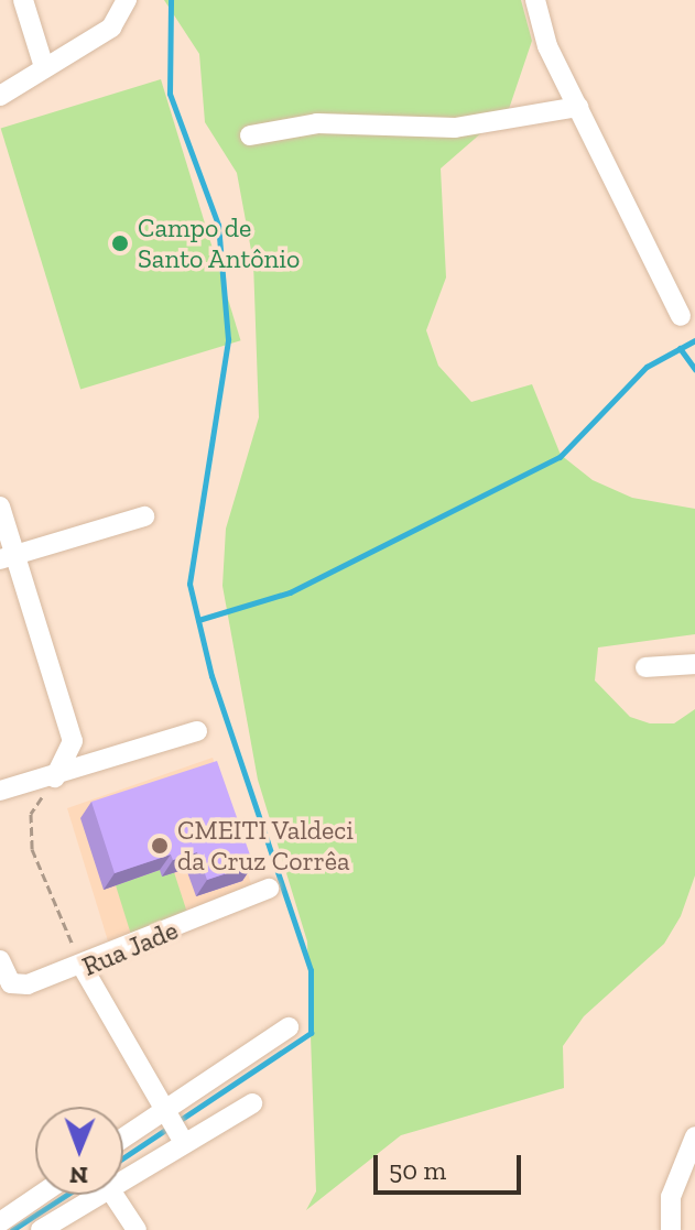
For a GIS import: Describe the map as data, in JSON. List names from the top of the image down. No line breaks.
{"streets":{"street":["Rua Jade"]},"places":["Campo de Santo Antônio","CMEITI Valdeci da Cruz Corrêa"],"scale_bar":"50 m","north":"bottom"}
